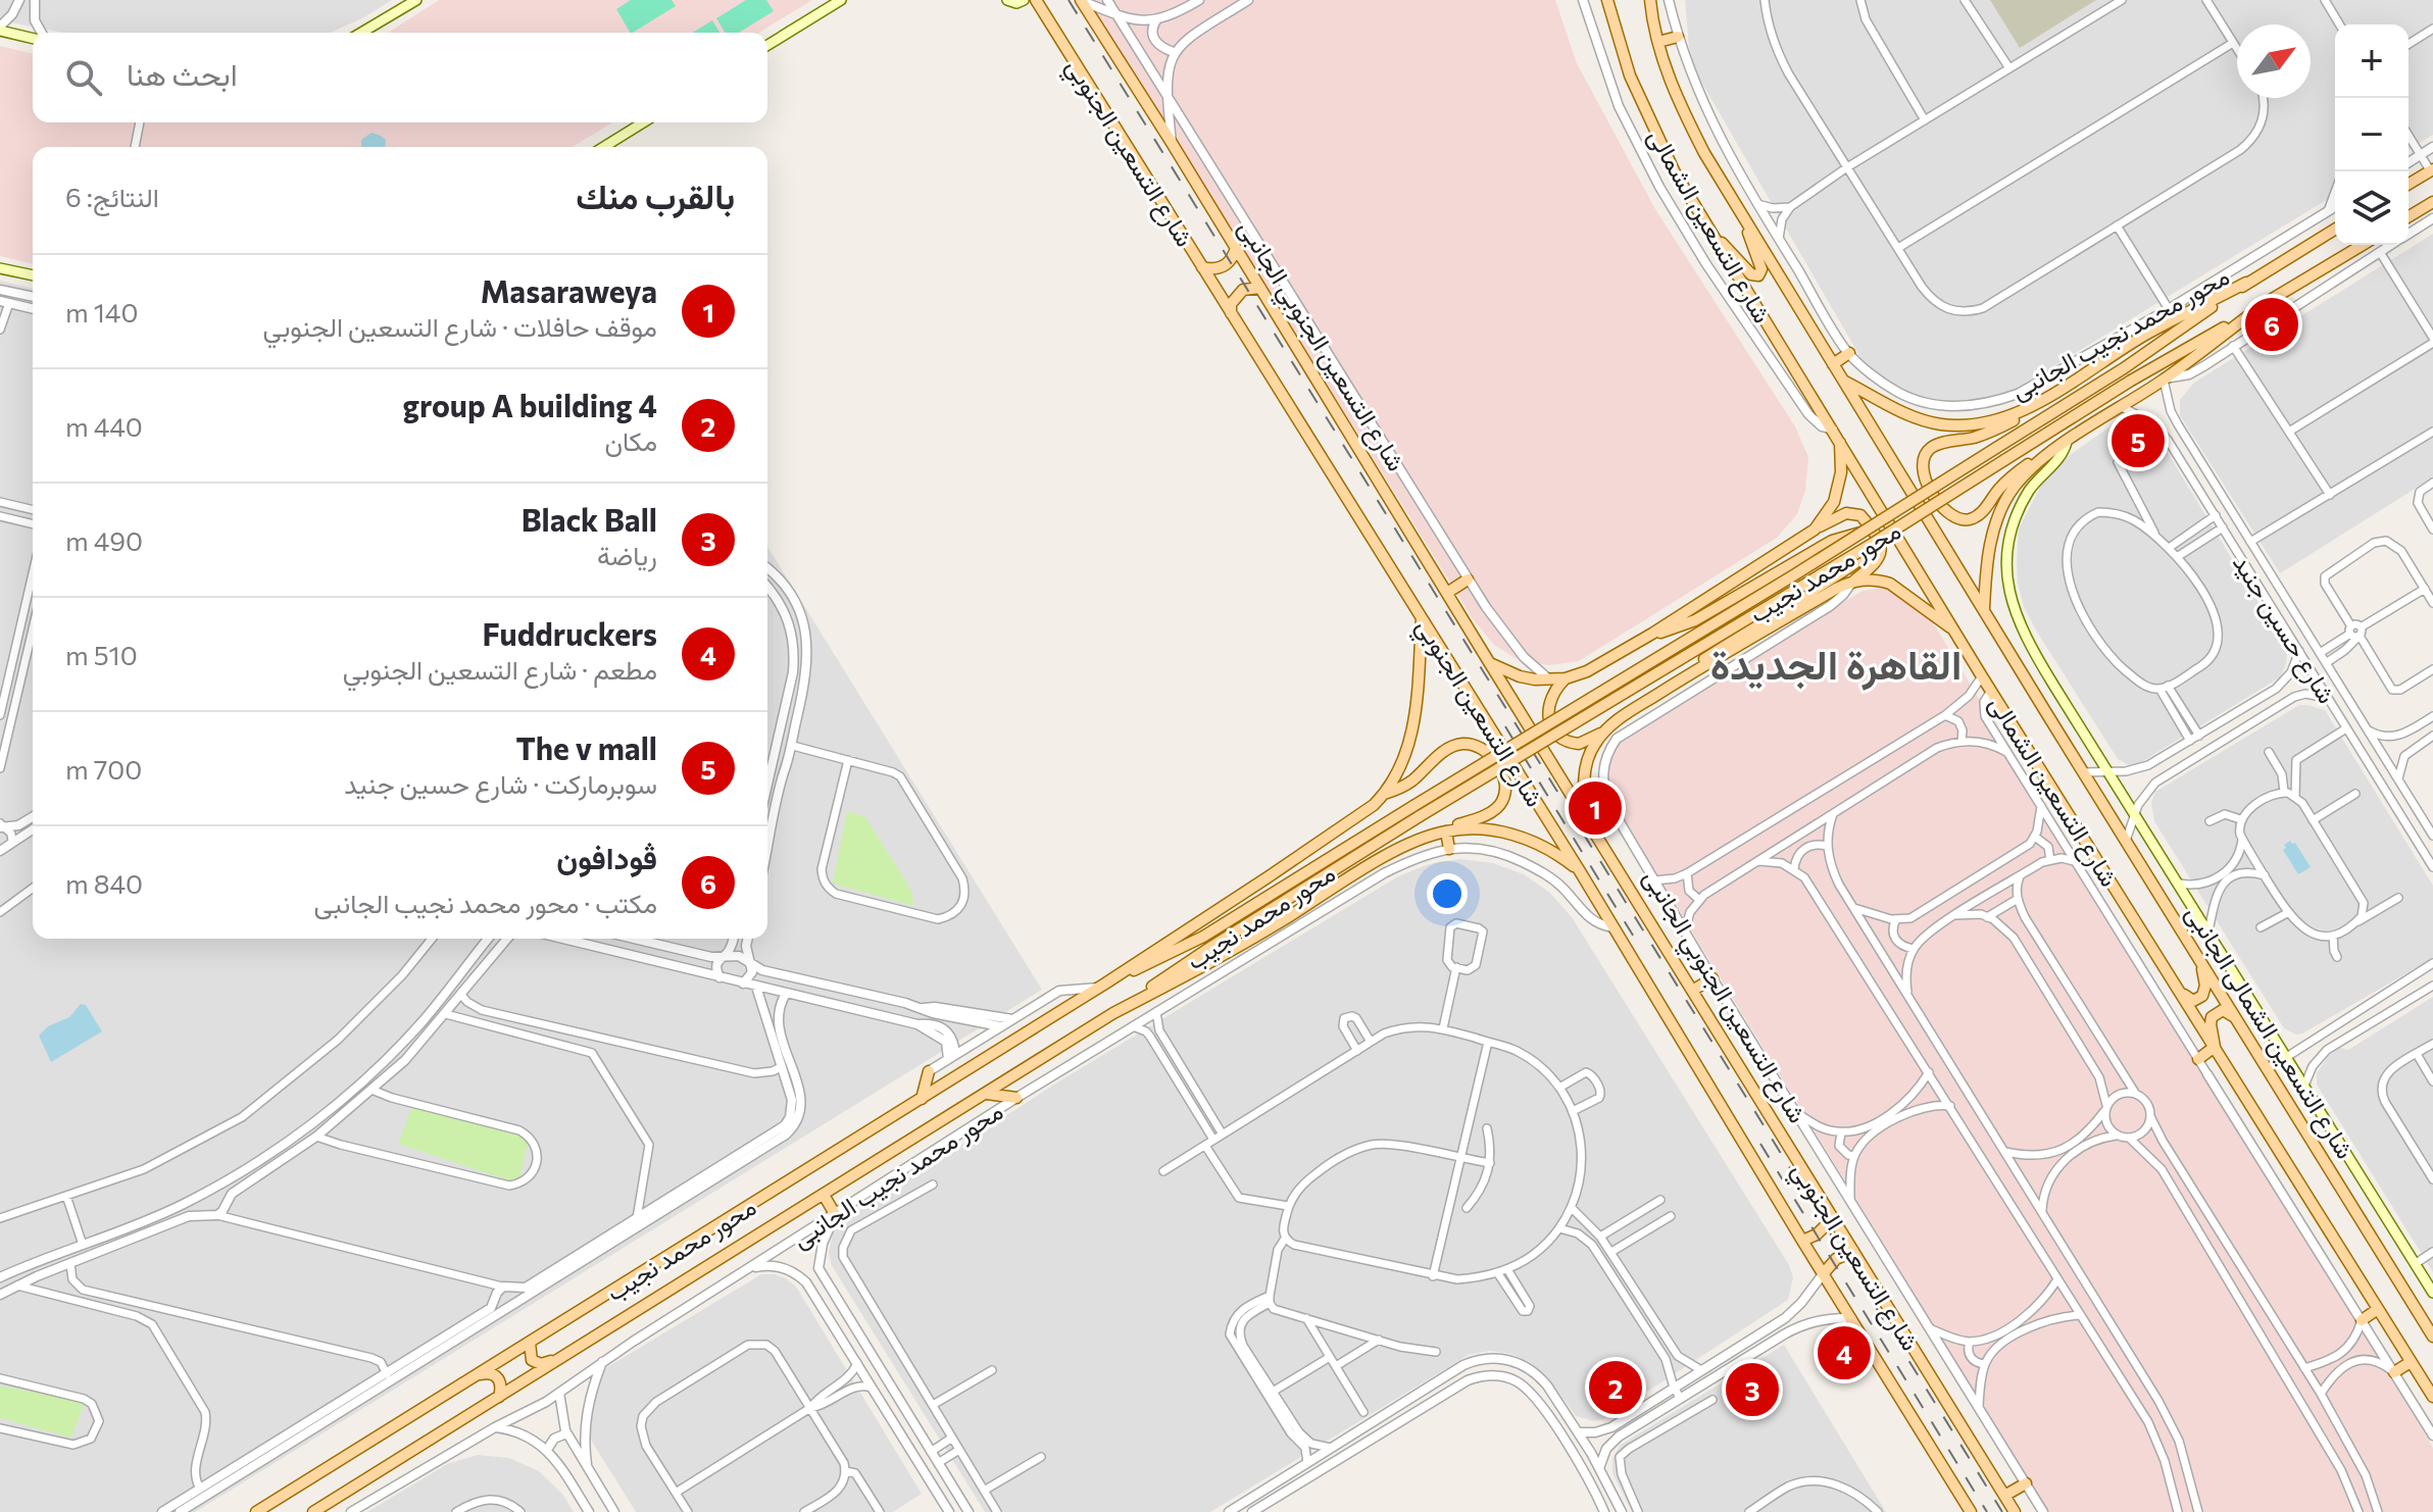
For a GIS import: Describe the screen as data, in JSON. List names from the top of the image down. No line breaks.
{"streets":{"main road":["شارع التسعين الجنوبي","شارع التسعين الشمالى","محور محمد نجيب","شارع التسعين الشمالى الجانبى"],"street":["محور محمد نجيب الجانبى","شارع التسعين الجنوبي الجانبى","شارع حسين جنيد"]},"crossings":[["شارع التسعين الجنوبي","محور محمد نجيب"]],"districts":["القاهرة الجديدة"],"north":"top right","page":{"map_buttons":["+","−"],"search":"ابحث هنا","heading":["بالقرب منك","النتائج: 6"],"list":[{"mark":"1","name":"Masaraweya","note":"موقف حافلات · شارع التسعين الجنوبي","value":"140 m"},{"mark":"2","name":"group A building 4","note":"مكان","value":"440 m"},{"mark":"3","name":"Black Ball","note":"رياضة","value":"490 m"},{"mark":"4","name":"Fuddruckers","note":"مطعم · شارع التسعين الجنوبي","value":"510 m"},{"mark":"5","name":"The v mall","note":"سوبرماركت · شارع حسين جنيد","value":"700 m"},{"mark":"6","name":"ڤودافون","note":"مكتب · محور محمد نجيب الجانبى","value":"840 m"}],"pins":["6","5","1","4","2","3"]}}
